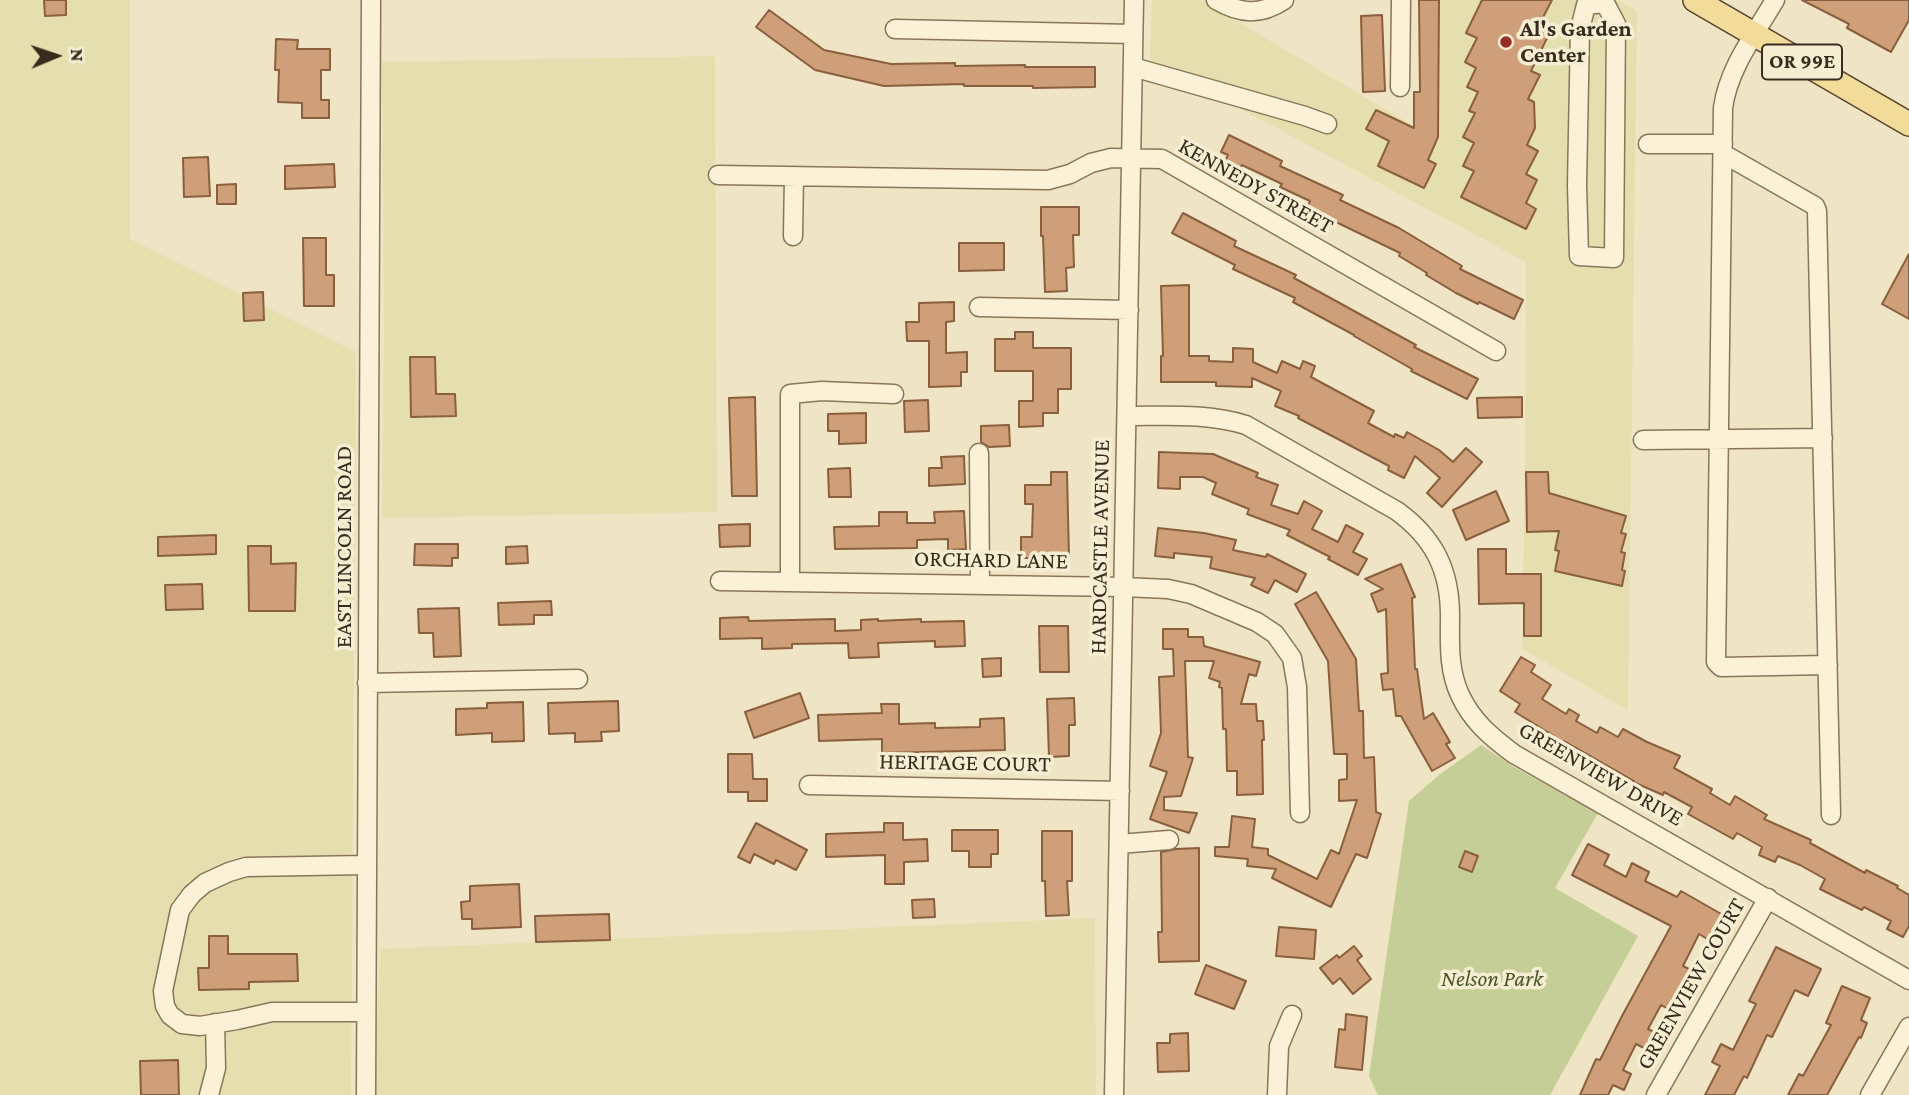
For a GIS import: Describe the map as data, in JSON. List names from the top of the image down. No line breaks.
{"streets":{"main road":["OR 99E"],"street":["KENNEDY STREET","EAST LINCOLN ROAD","HARDCASTLE AVENUE","ORCHARD LANE","HERITAGE COURT","GREENVIEW DRIVE","GREENVIEW COURT"]},"crossings":[["KENNEDY STREET","HARDCASTLE AVENUE"],["HARDCASTLE AVENUE","ORCHARD LANE"],["HARDCASTLE AVENUE","HERITAGE COURT"],["HARDCASTLE AVENUE","GREENVIEW DRIVE"],["GREENVIEW DRIVE","GREENVIEW COURT"]],"parks":["Nelson Park"],"places":["Al's Garden Center"],"north":"right"}
